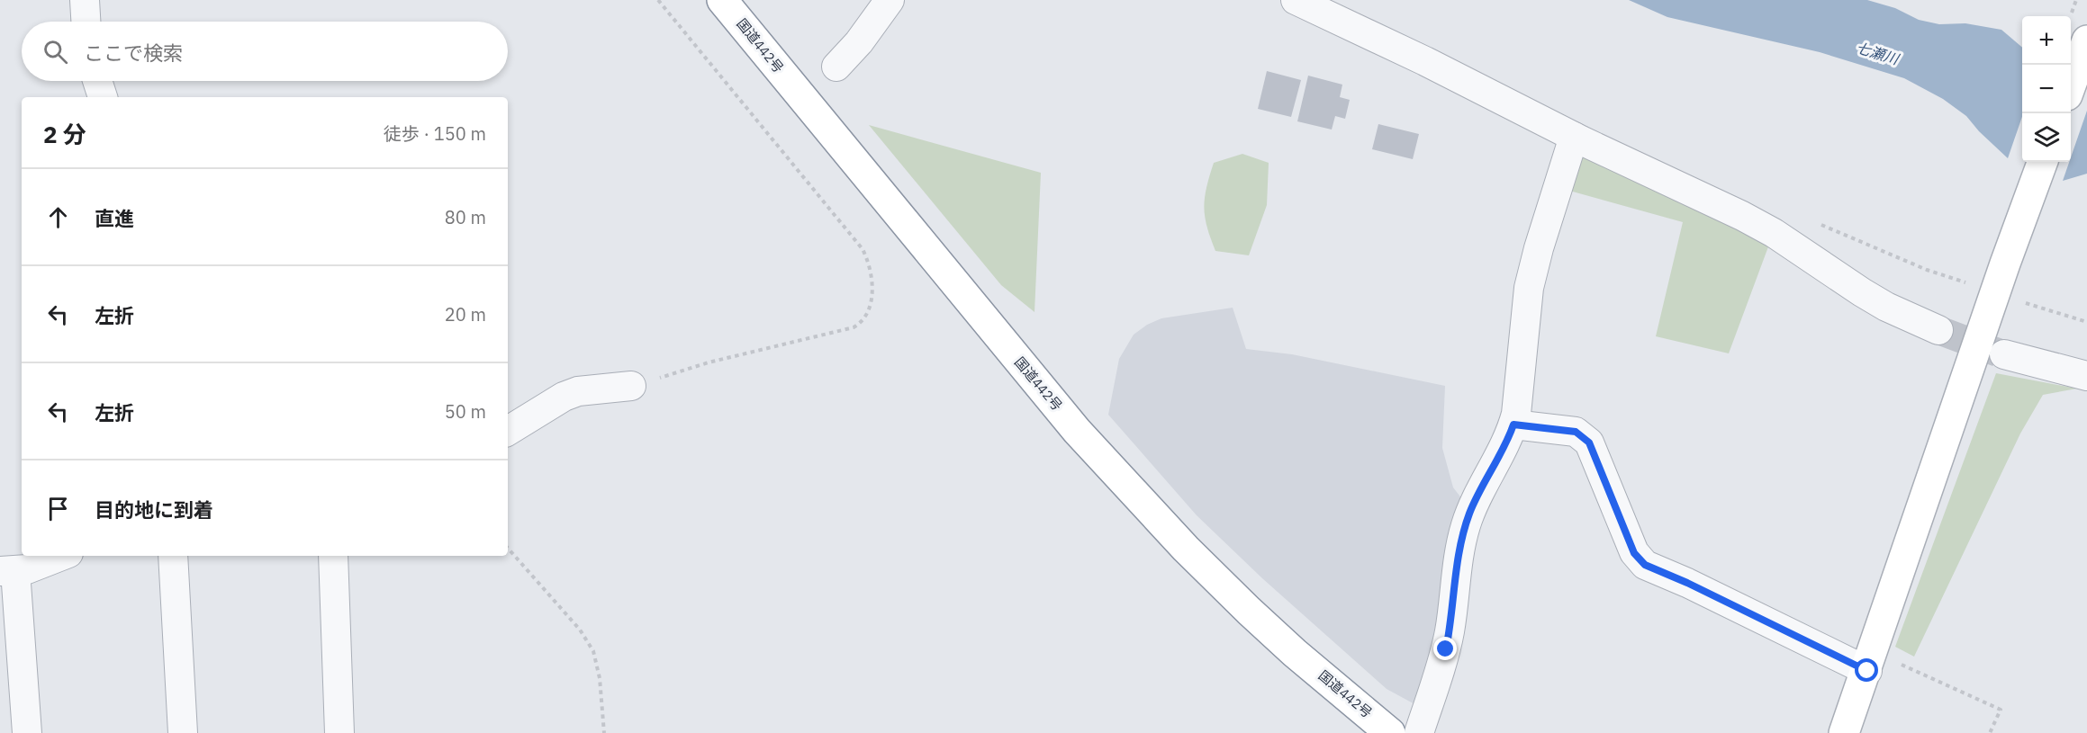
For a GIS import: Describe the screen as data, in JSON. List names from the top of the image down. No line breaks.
{"streets":{"main road":["国道442号"]},"water":["七瀬川"],"page":{"map_buttons":["+","−"],"search":"ここで検索","heading":["2 分","徒歩 · 150 m"],"list":[["直進","80 m"],["左折","20 m"],["左折","50 m"],"目的地に到着"]}}
